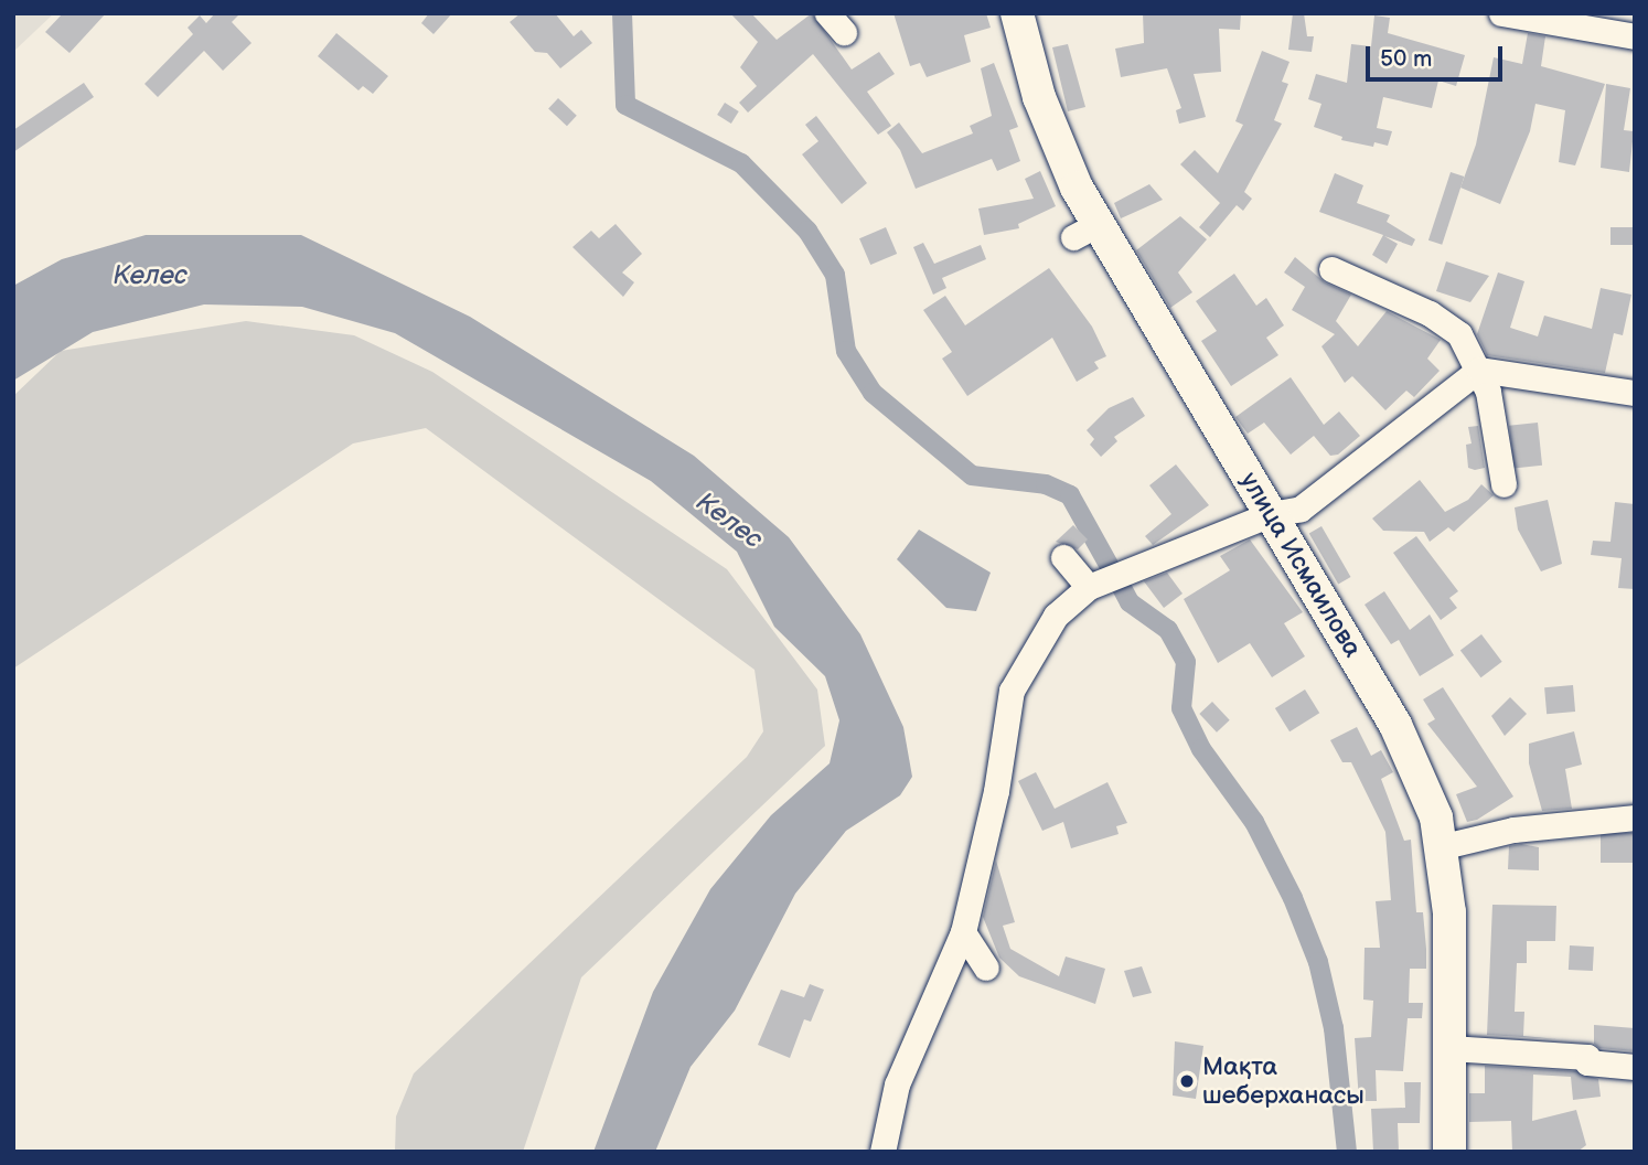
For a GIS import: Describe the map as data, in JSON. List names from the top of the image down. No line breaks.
{"streets":{"main road":["улица Исмаилова"]},"water":["Келес"],"places":["Мақта шеберханасы"],"scale_bar":"50 m"}
